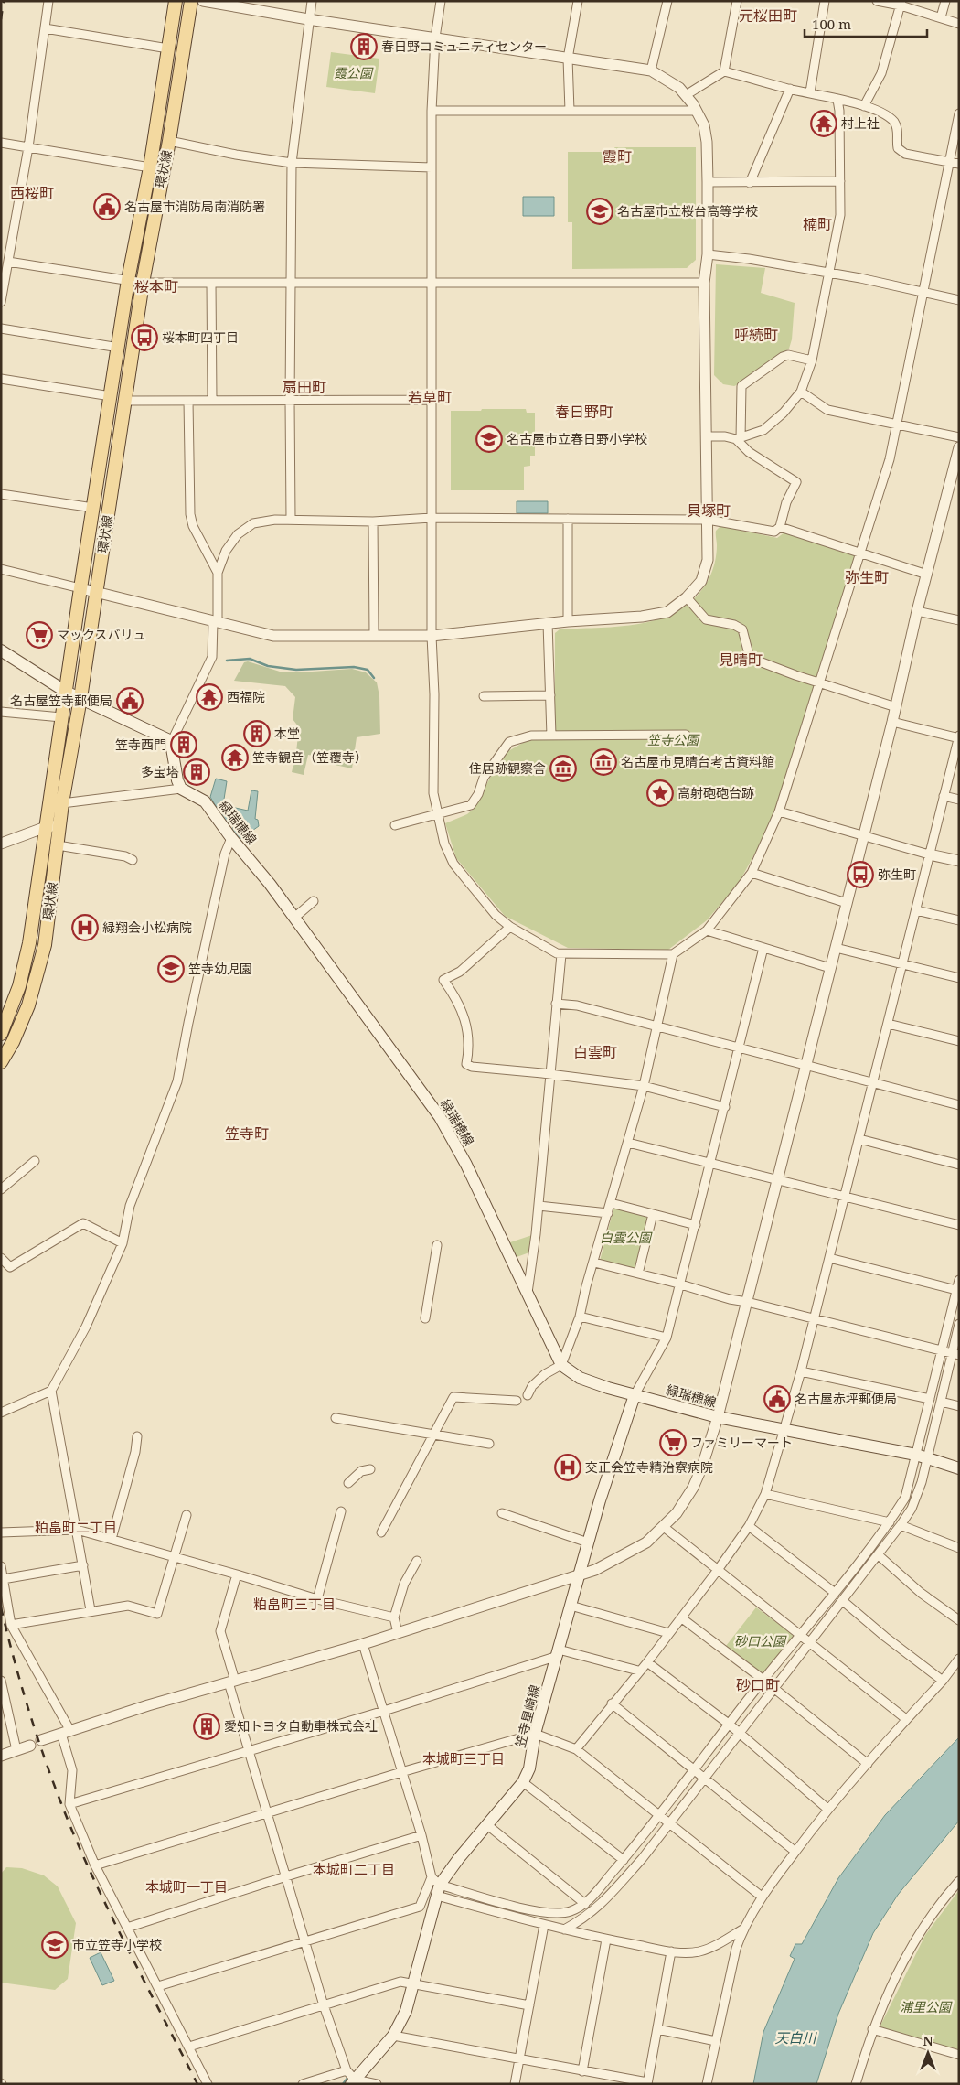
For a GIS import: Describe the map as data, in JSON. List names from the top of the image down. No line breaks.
{"streets":{"main road":["環状線","緑瑞穂線","笠寺星崎線"]},"crossings":[["緑瑞穂線","笠寺星崎線"]],"districts":["元桜田町","霞町","西桜町","楠町","桜本町","呼続町","扇田町","若草町","春日野町","貝塚町","弥生町","見晴町","白雲町","笠寺町","粕畠町二丁目","粕畠町三丁目","砂口町","本城町三丁目","本城町二丁目","本城町一丁目"],"water":["天白川"],"parks":["霞公園","笠寺公園","白雲公園","砂口公園","浦里公園"],"places":{"building":["春日野コミュニティセンター","本堂","笠寺西門","多宝塔","愛知トヨタ自動車株式会社"],"temple":["村上社","西福院","笠寺観音（笠覆寺）"],"public building":["名古屋市消防局南消防署","名古屋笠寺郵便局","名古屋赤坪郵便局"],"school or university":["名古屋市立桜台高等学校","名古屋市立春日野小学校","笠寺幼児園","市立笠寺小学校"],"bus stop":["桜本町四丁目","弥生町"],"supermarket":["マックスバリュ","ファミリーマート"],"museum":["名古屋市見晴台考古資料館","住居跡観察舎"],"place":["高射砲砲台跡"],"hospital":["緑翔会小松病院","交正会笠寺精治寮病院"]},"scale_bar":"100 m","north":"top"}
